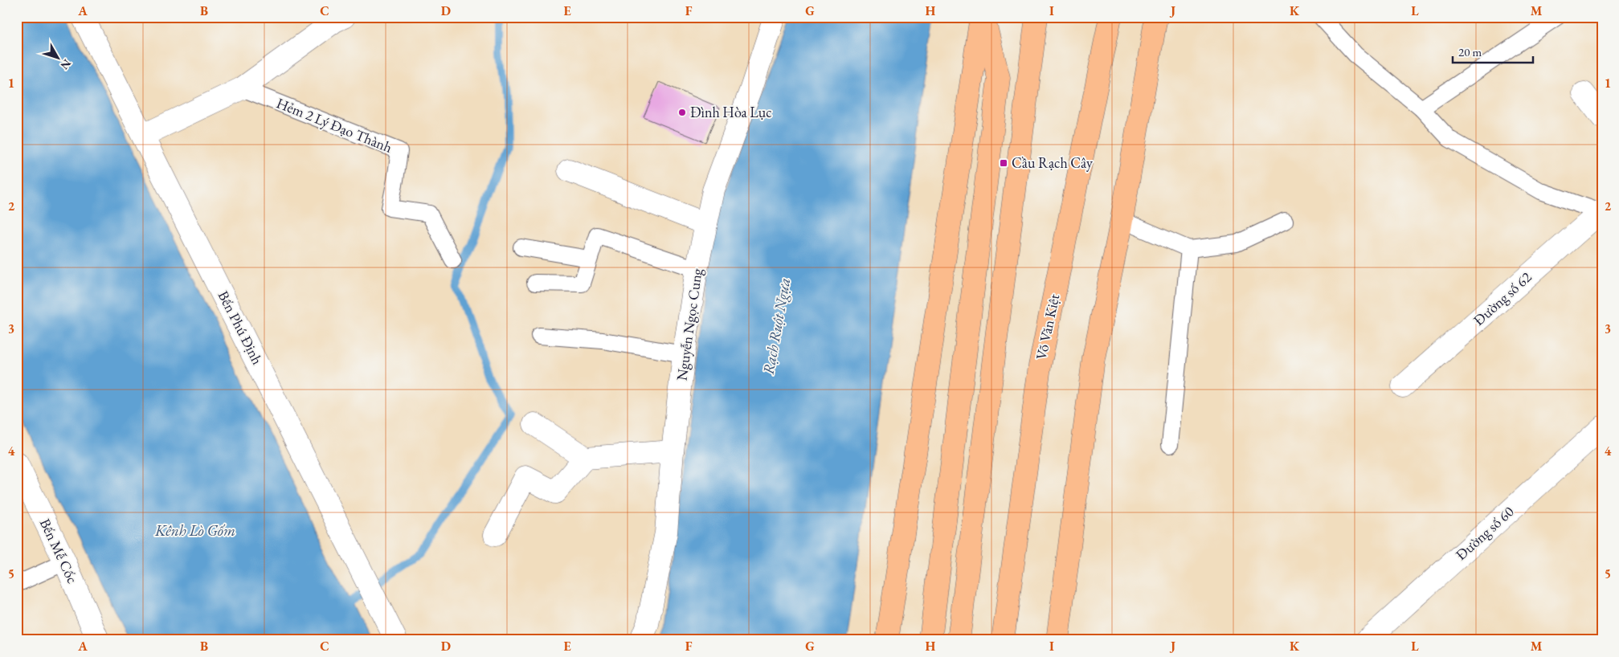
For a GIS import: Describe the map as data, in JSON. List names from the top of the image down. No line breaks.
{"streets":{"main road":["Võ Văn Kiệt"],"street":["Đường số 62","Nguyễn Ngọc Cung","Bến Phú Định","Đường số 60","Bến Mễ Cốc"],"lane":["Hẻm 2 Lý Đạo Thành"]},"water":["Rạch Ruột Ngựa","Kênh Lò Gốm"],"places":{"other":["Đình Hòa Lục"],"transit":["Cầu Rạch Cây"]},"scale_bar":"20 m","north":"bottom right","grid":{"columns":["A","B","C","D","E","F","G","H","I","J","K","L","M"],"rows":["1","2","3","4","5"]}}
